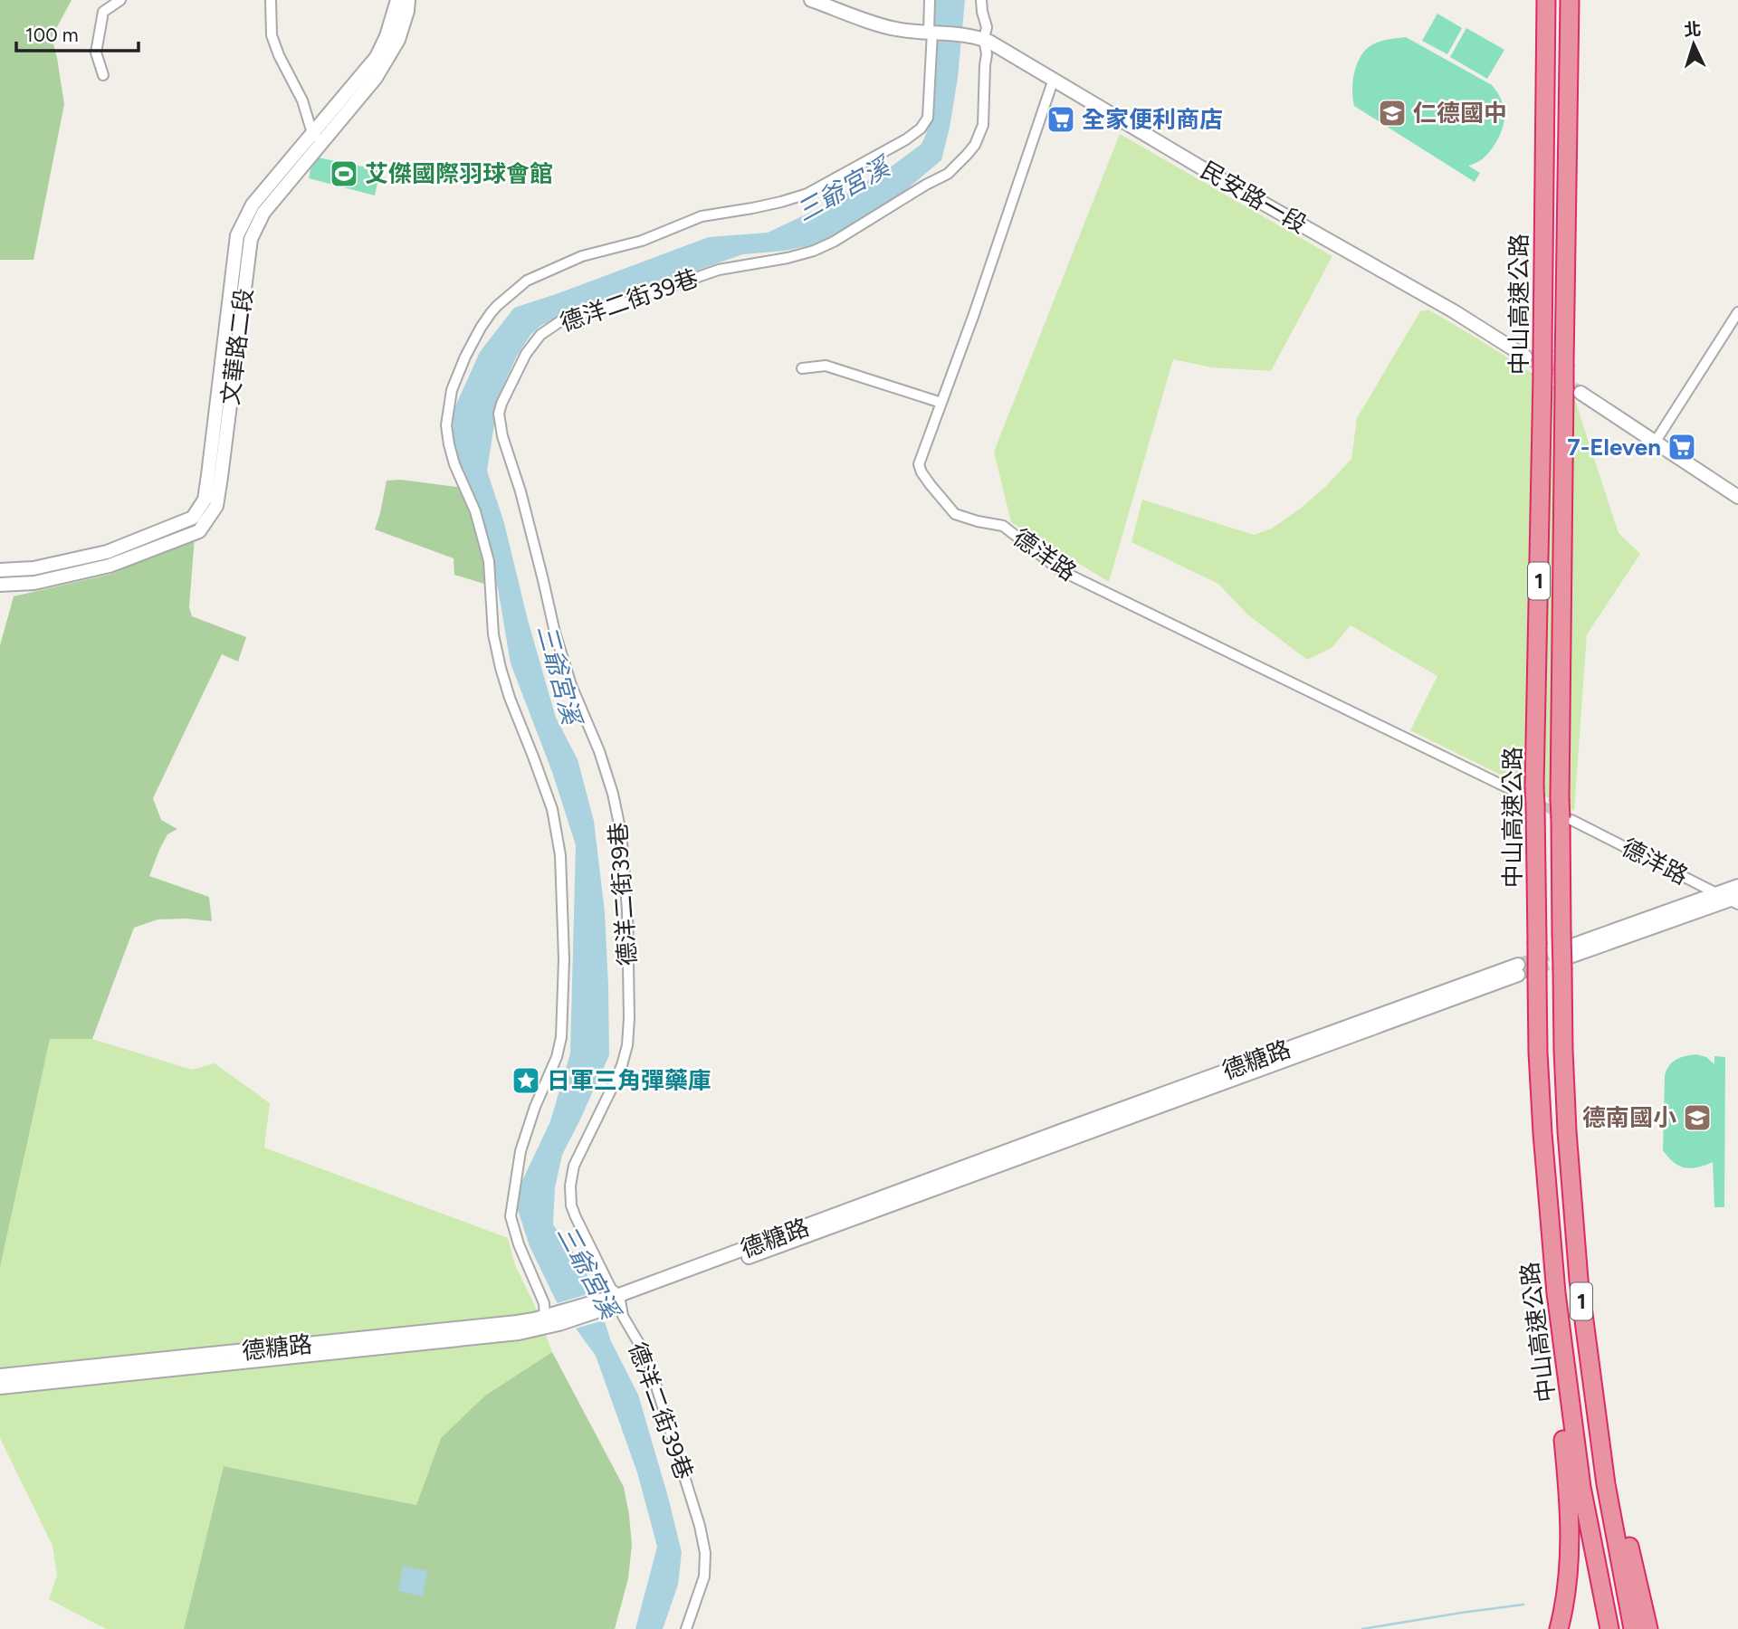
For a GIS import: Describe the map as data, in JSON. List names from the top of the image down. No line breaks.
{"streets":{"highway":["中山高速公路","1"],"street":["民安路一段","德洋二街39巷","文華路二段","德洋路","德糖路"]},"crossings":[["民安路一段","德洋二街39巷"],["民安路一段","德洋路"],["德洋二街39巷","德糖路"],["中山高速公路","德洋路"]],"water":["三爺宮溪"],"places":{"school or university":["仁德國中","德南國小"],"supermarket":["全家便利商店","7-Eleven"],"sports":["艾傑國際羽球會館"],"place":["日軍三角彈藥庫"]},"scale_bar":"100 m","north":"top"}
